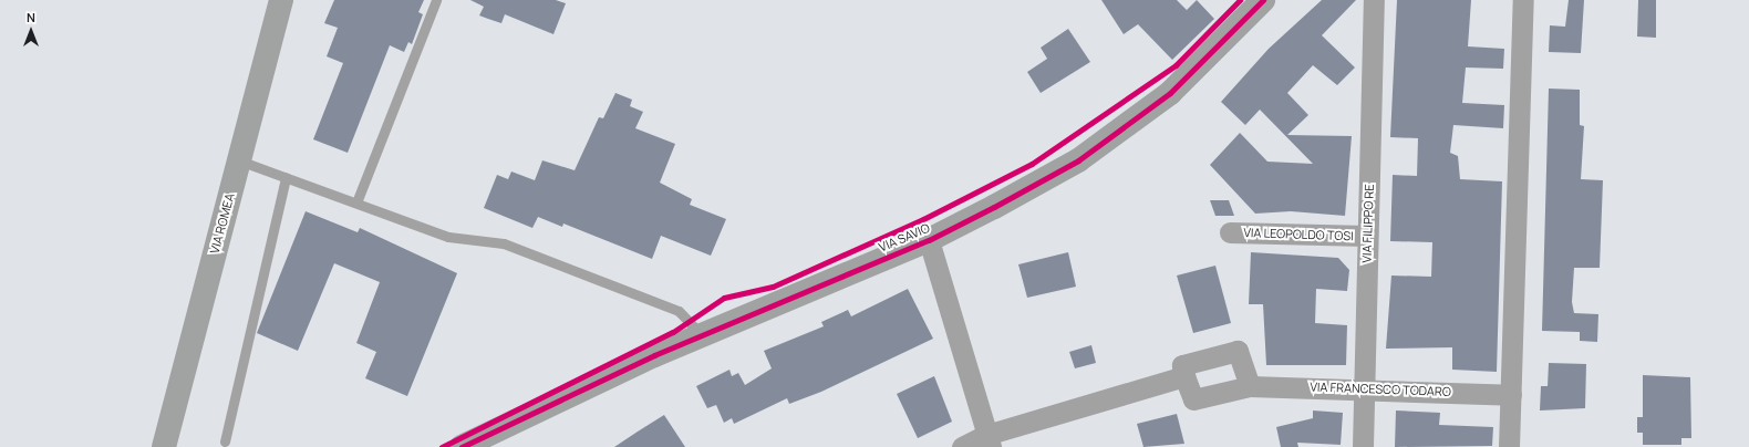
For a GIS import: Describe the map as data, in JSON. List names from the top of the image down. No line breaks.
{"streets":{"street":["VIA ROMEA","VIA FILIPPO RE","VIA LEOPOLDO TOSI","VIA SAVIO","VIA FRANCESCO TODARO"]},"crossings":[["VIA FILIPPO RE","VIA LEOPOLDO TOSI"],["VIA FILIPPO RE","VIA FRANCESCO TODARO"]],"north":"top"}
